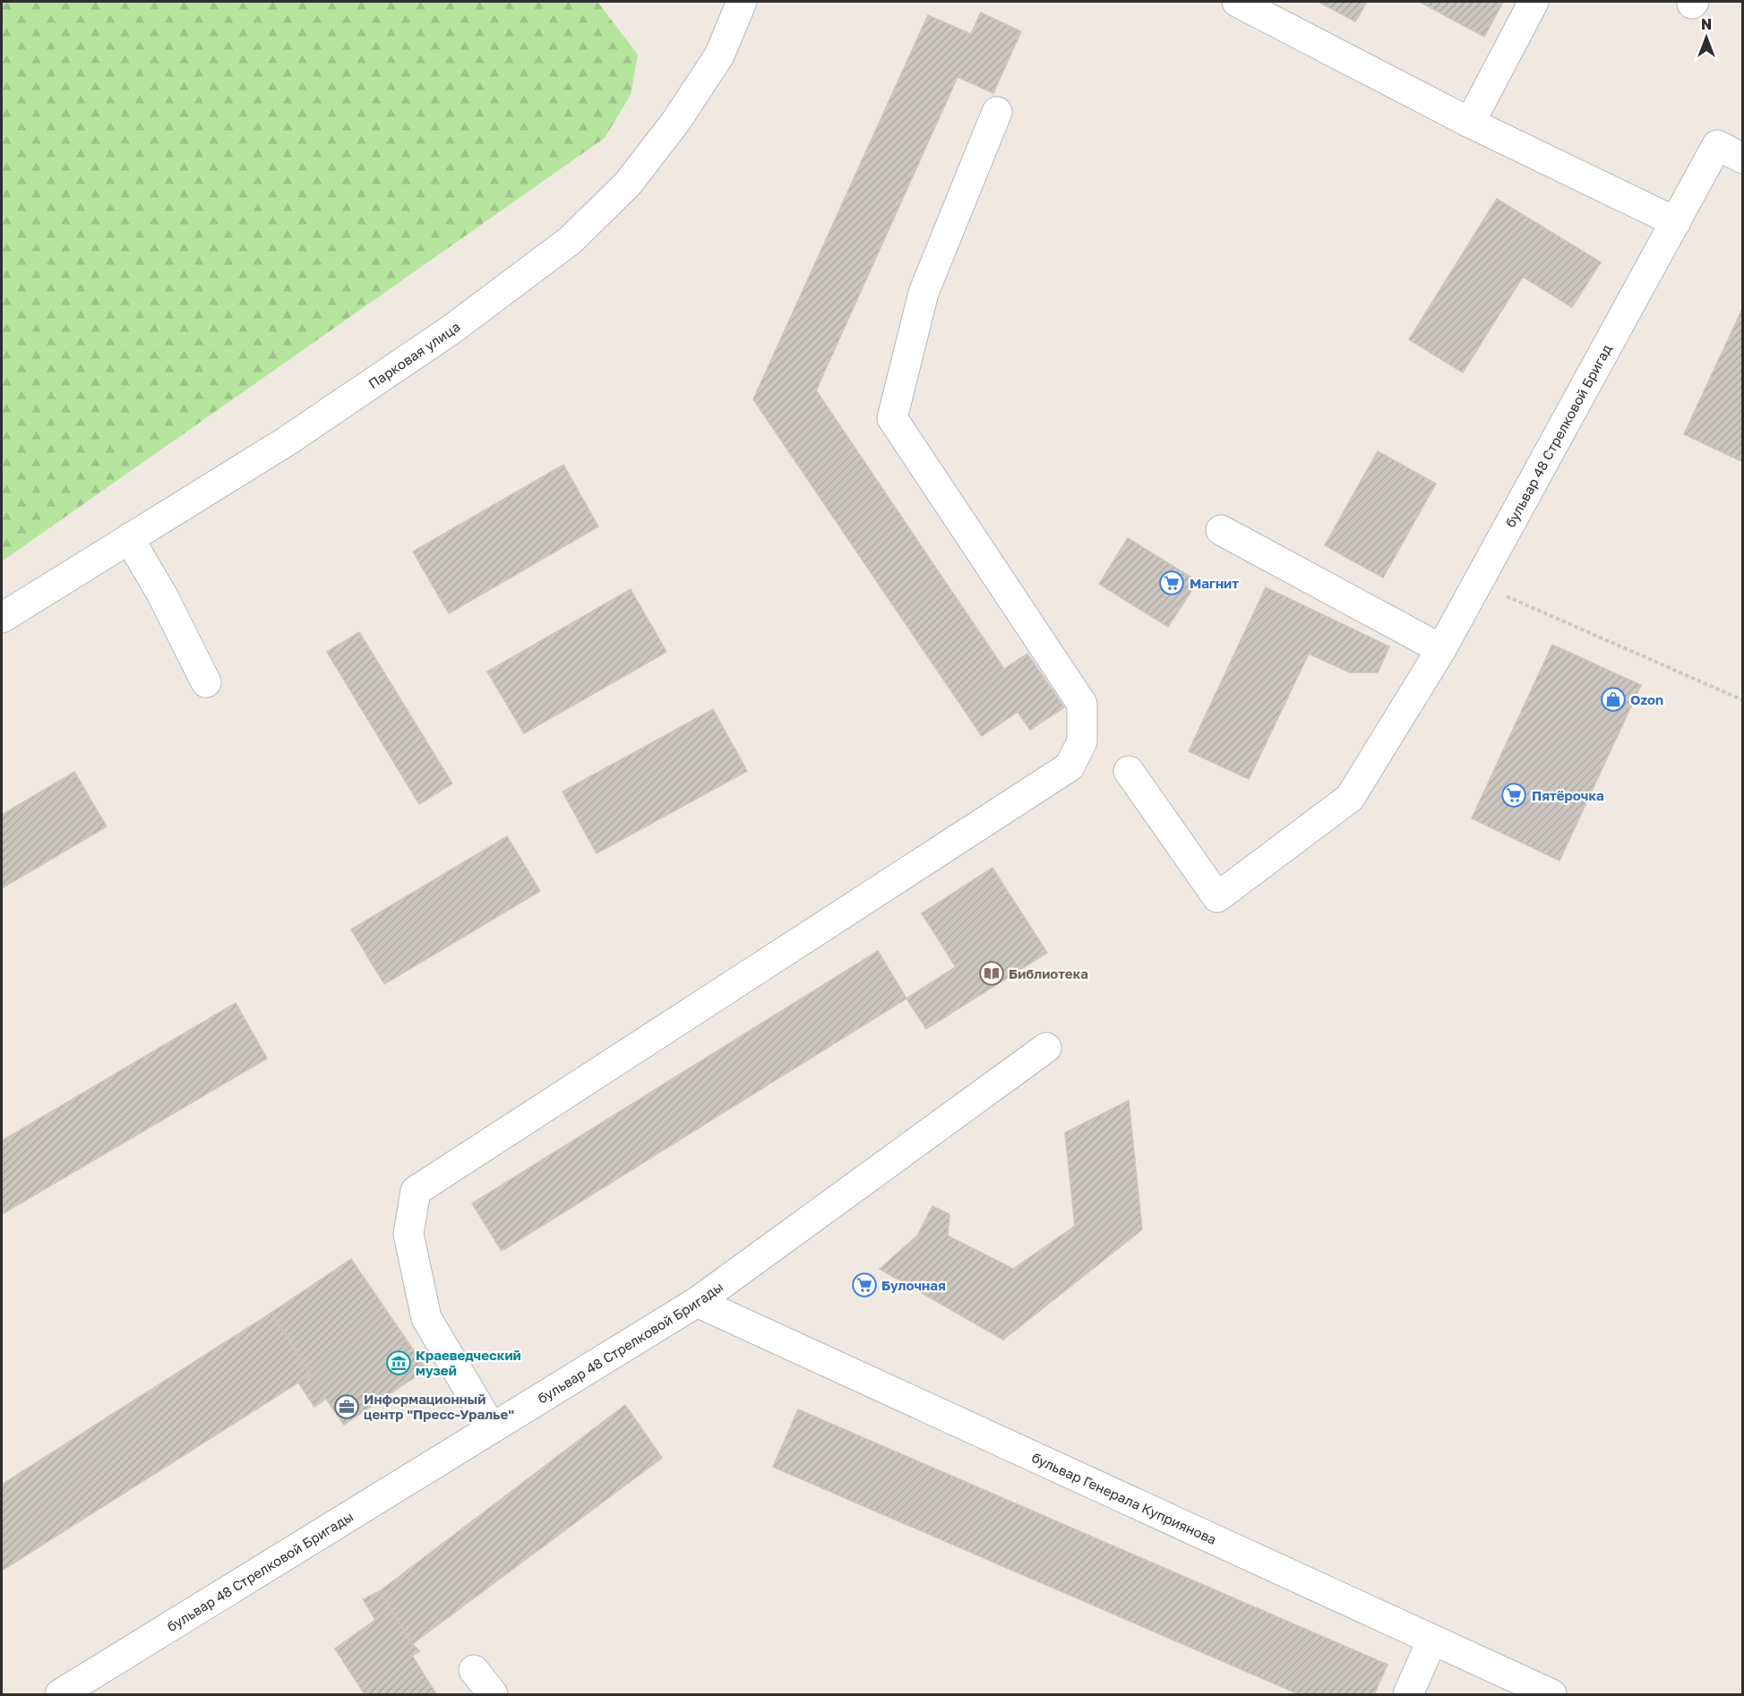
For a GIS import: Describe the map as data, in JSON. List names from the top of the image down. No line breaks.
{"streets":{"street":["Парковая улица","бульвар 48 Стрелковой Бригад","бульвар 48 Стрелковой Бригады","бульвар Генерала Куприянова"]},"crossings":[["бульвар 48 Стрелковой Бригады","бульвар Генерала Куприянова"]],"places":{"supermarket":["Магнит","Пятёрочка","Булочная"],"shop":["Ozon"],"library":["Библиотека"],"museum":["Краеведческий музей"],"office":["Информационный центр \"Пресс-Уралье\""]},"north":"top"}
